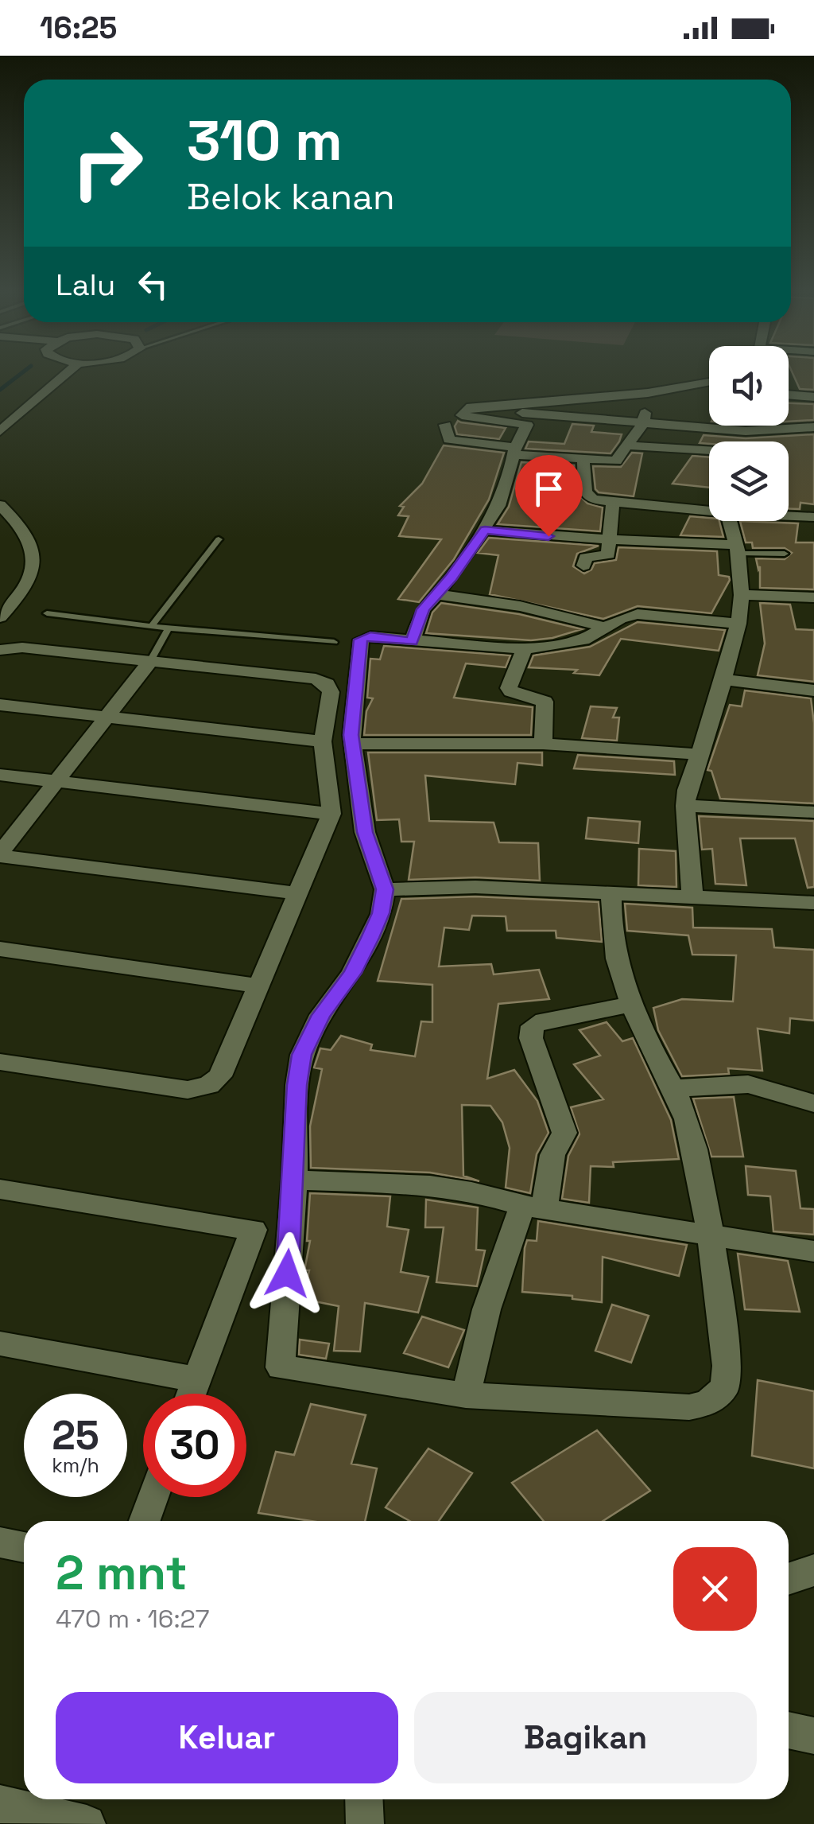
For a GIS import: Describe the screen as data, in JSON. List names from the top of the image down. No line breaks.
{"page":{"status":"16:25","turn":["310 m","Belok kanan"],"then":"Lalu","speed":"25 km/h","limit":"30","heading":["2 mnt","470 m · 16:27"],"buttons":["Keluar","Bagikan"]}}
